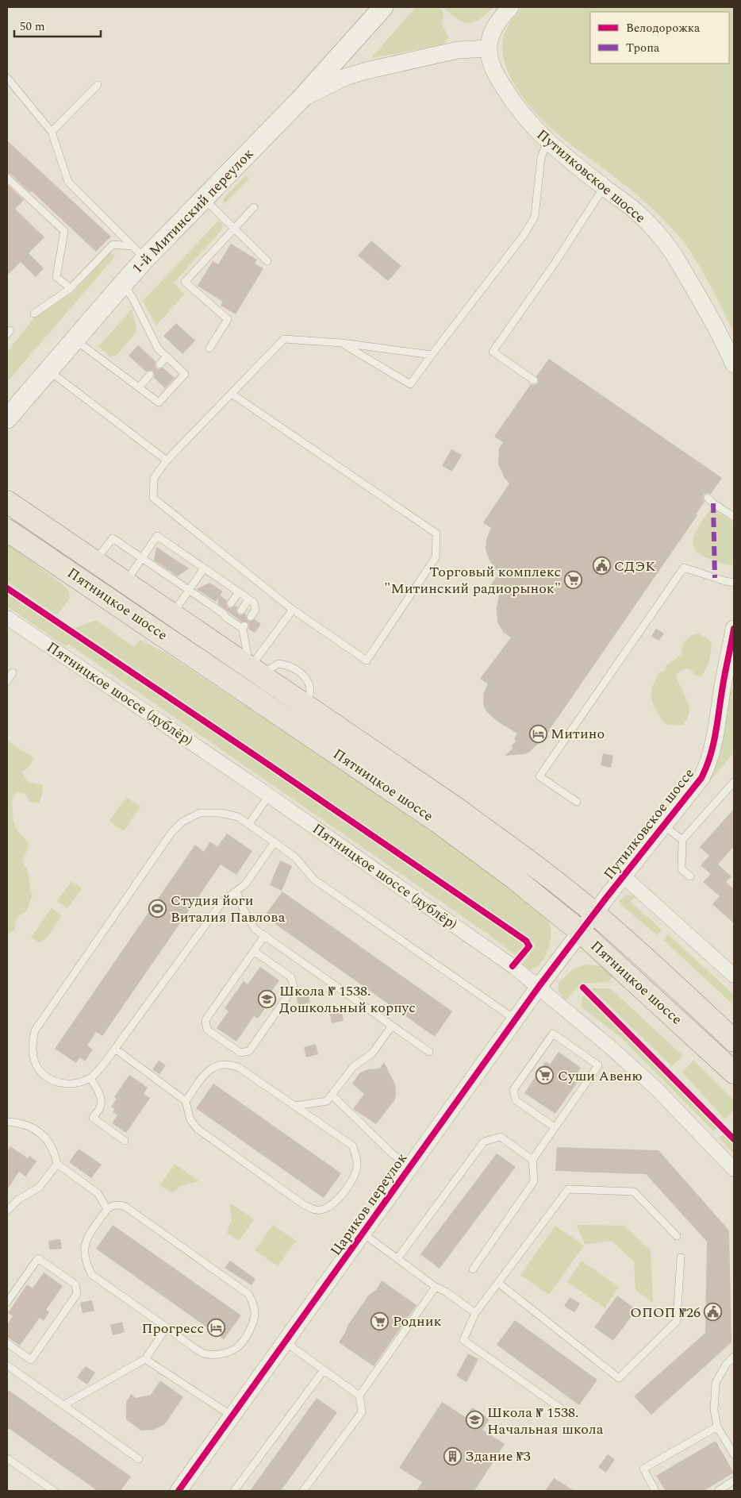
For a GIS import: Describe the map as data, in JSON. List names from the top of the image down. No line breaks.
{"streets":{"main road":["1-й Митинский переулок","Пятницкое шоссе"],"street":["Путилковское шоссе","Пятницкое шоссе (дублёр)","Цариков переулок"]},"crossings":[["Путилковское шоссе","Пятницкое шоссе"],["Путилковское шоссе","Цариков переулок"],["Пятницкое шоссе","Цариков переулок"],["Пятницкое шоссе (дублёр)","Цариков переулок"]],"places":{"public building":["СДЭК","ОПОП №26"],"supermarket":["Торговый комплекс \"Митинский радиорынок\"","Суши Авеню","Родник"],"hotel":["Митино","Прогресс"],"sports":["Студия йоги Виталия Павлова"],"school or university":["Школа № 1538. Дошкольный корпус","Школа № 1538. Начальная школа"],"building":["Здание №3"]},"legend":["Велодорожка","Тропа"],"scale_bar":"50 m"}
